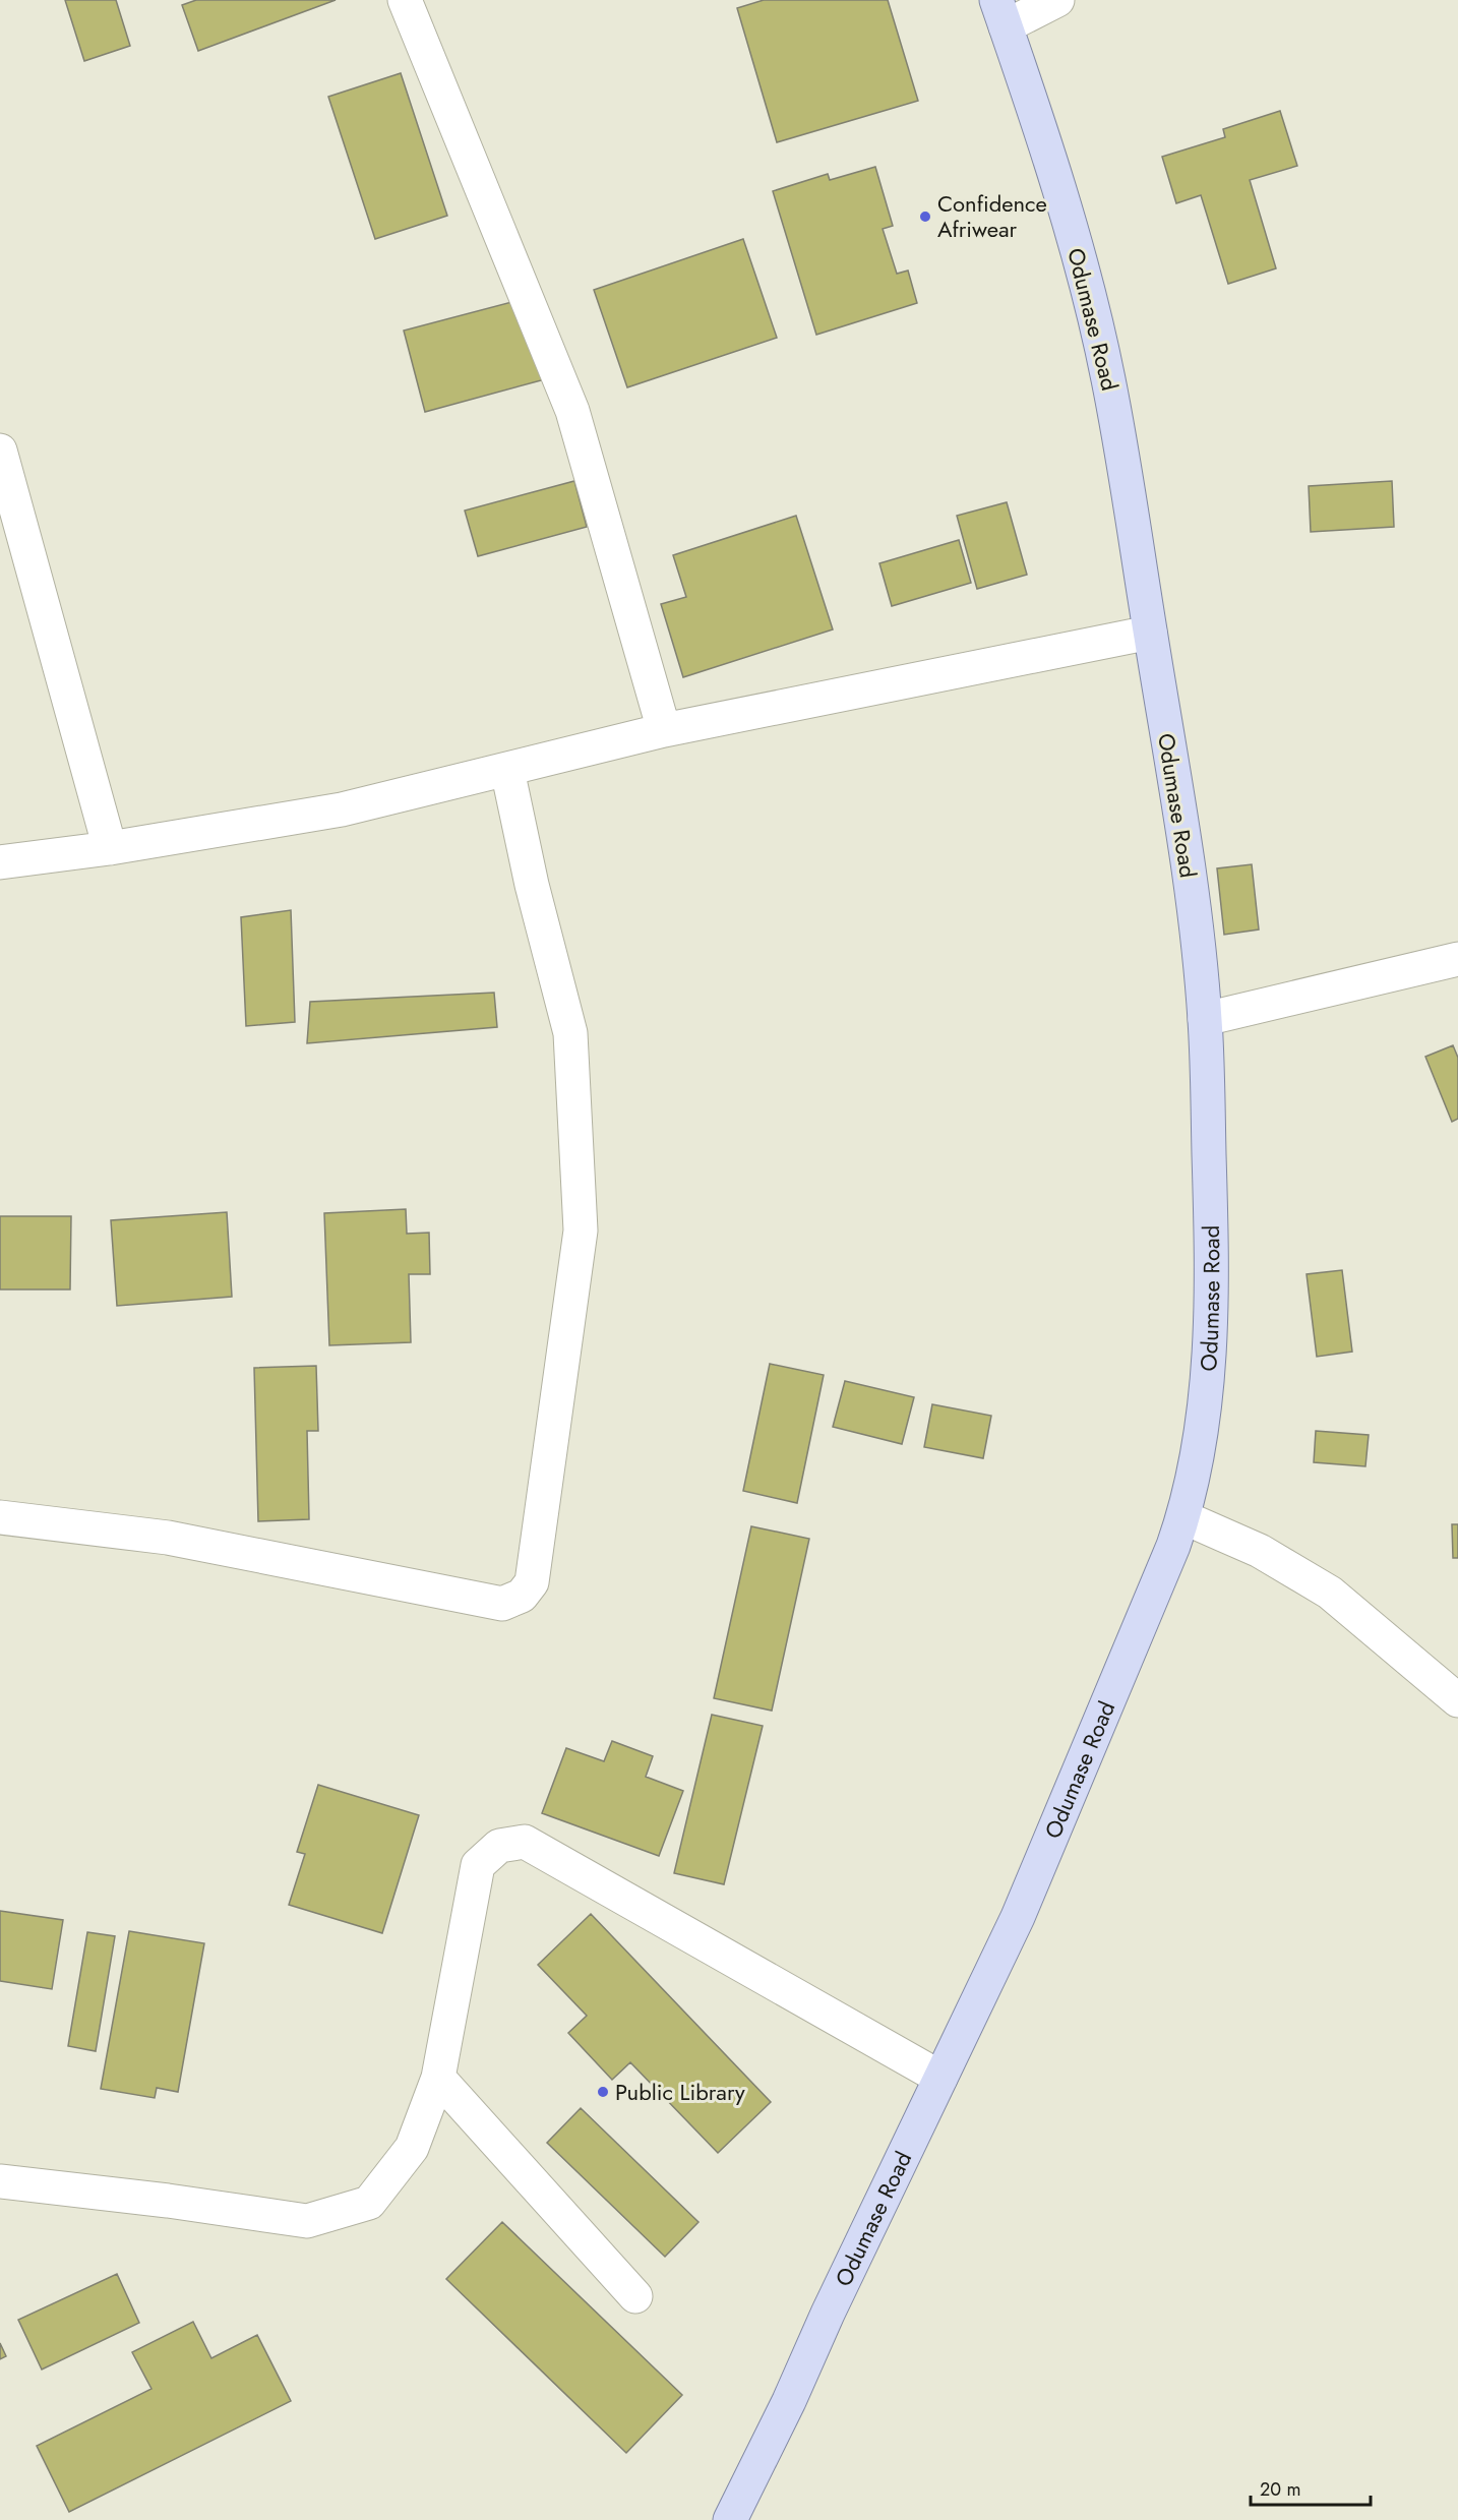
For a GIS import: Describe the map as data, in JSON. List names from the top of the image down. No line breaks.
{"streets":{"main road":["Odumase Road"]},"places":["Confidence Afriwear","Public Library"],"scale_bar":"20 m"}
